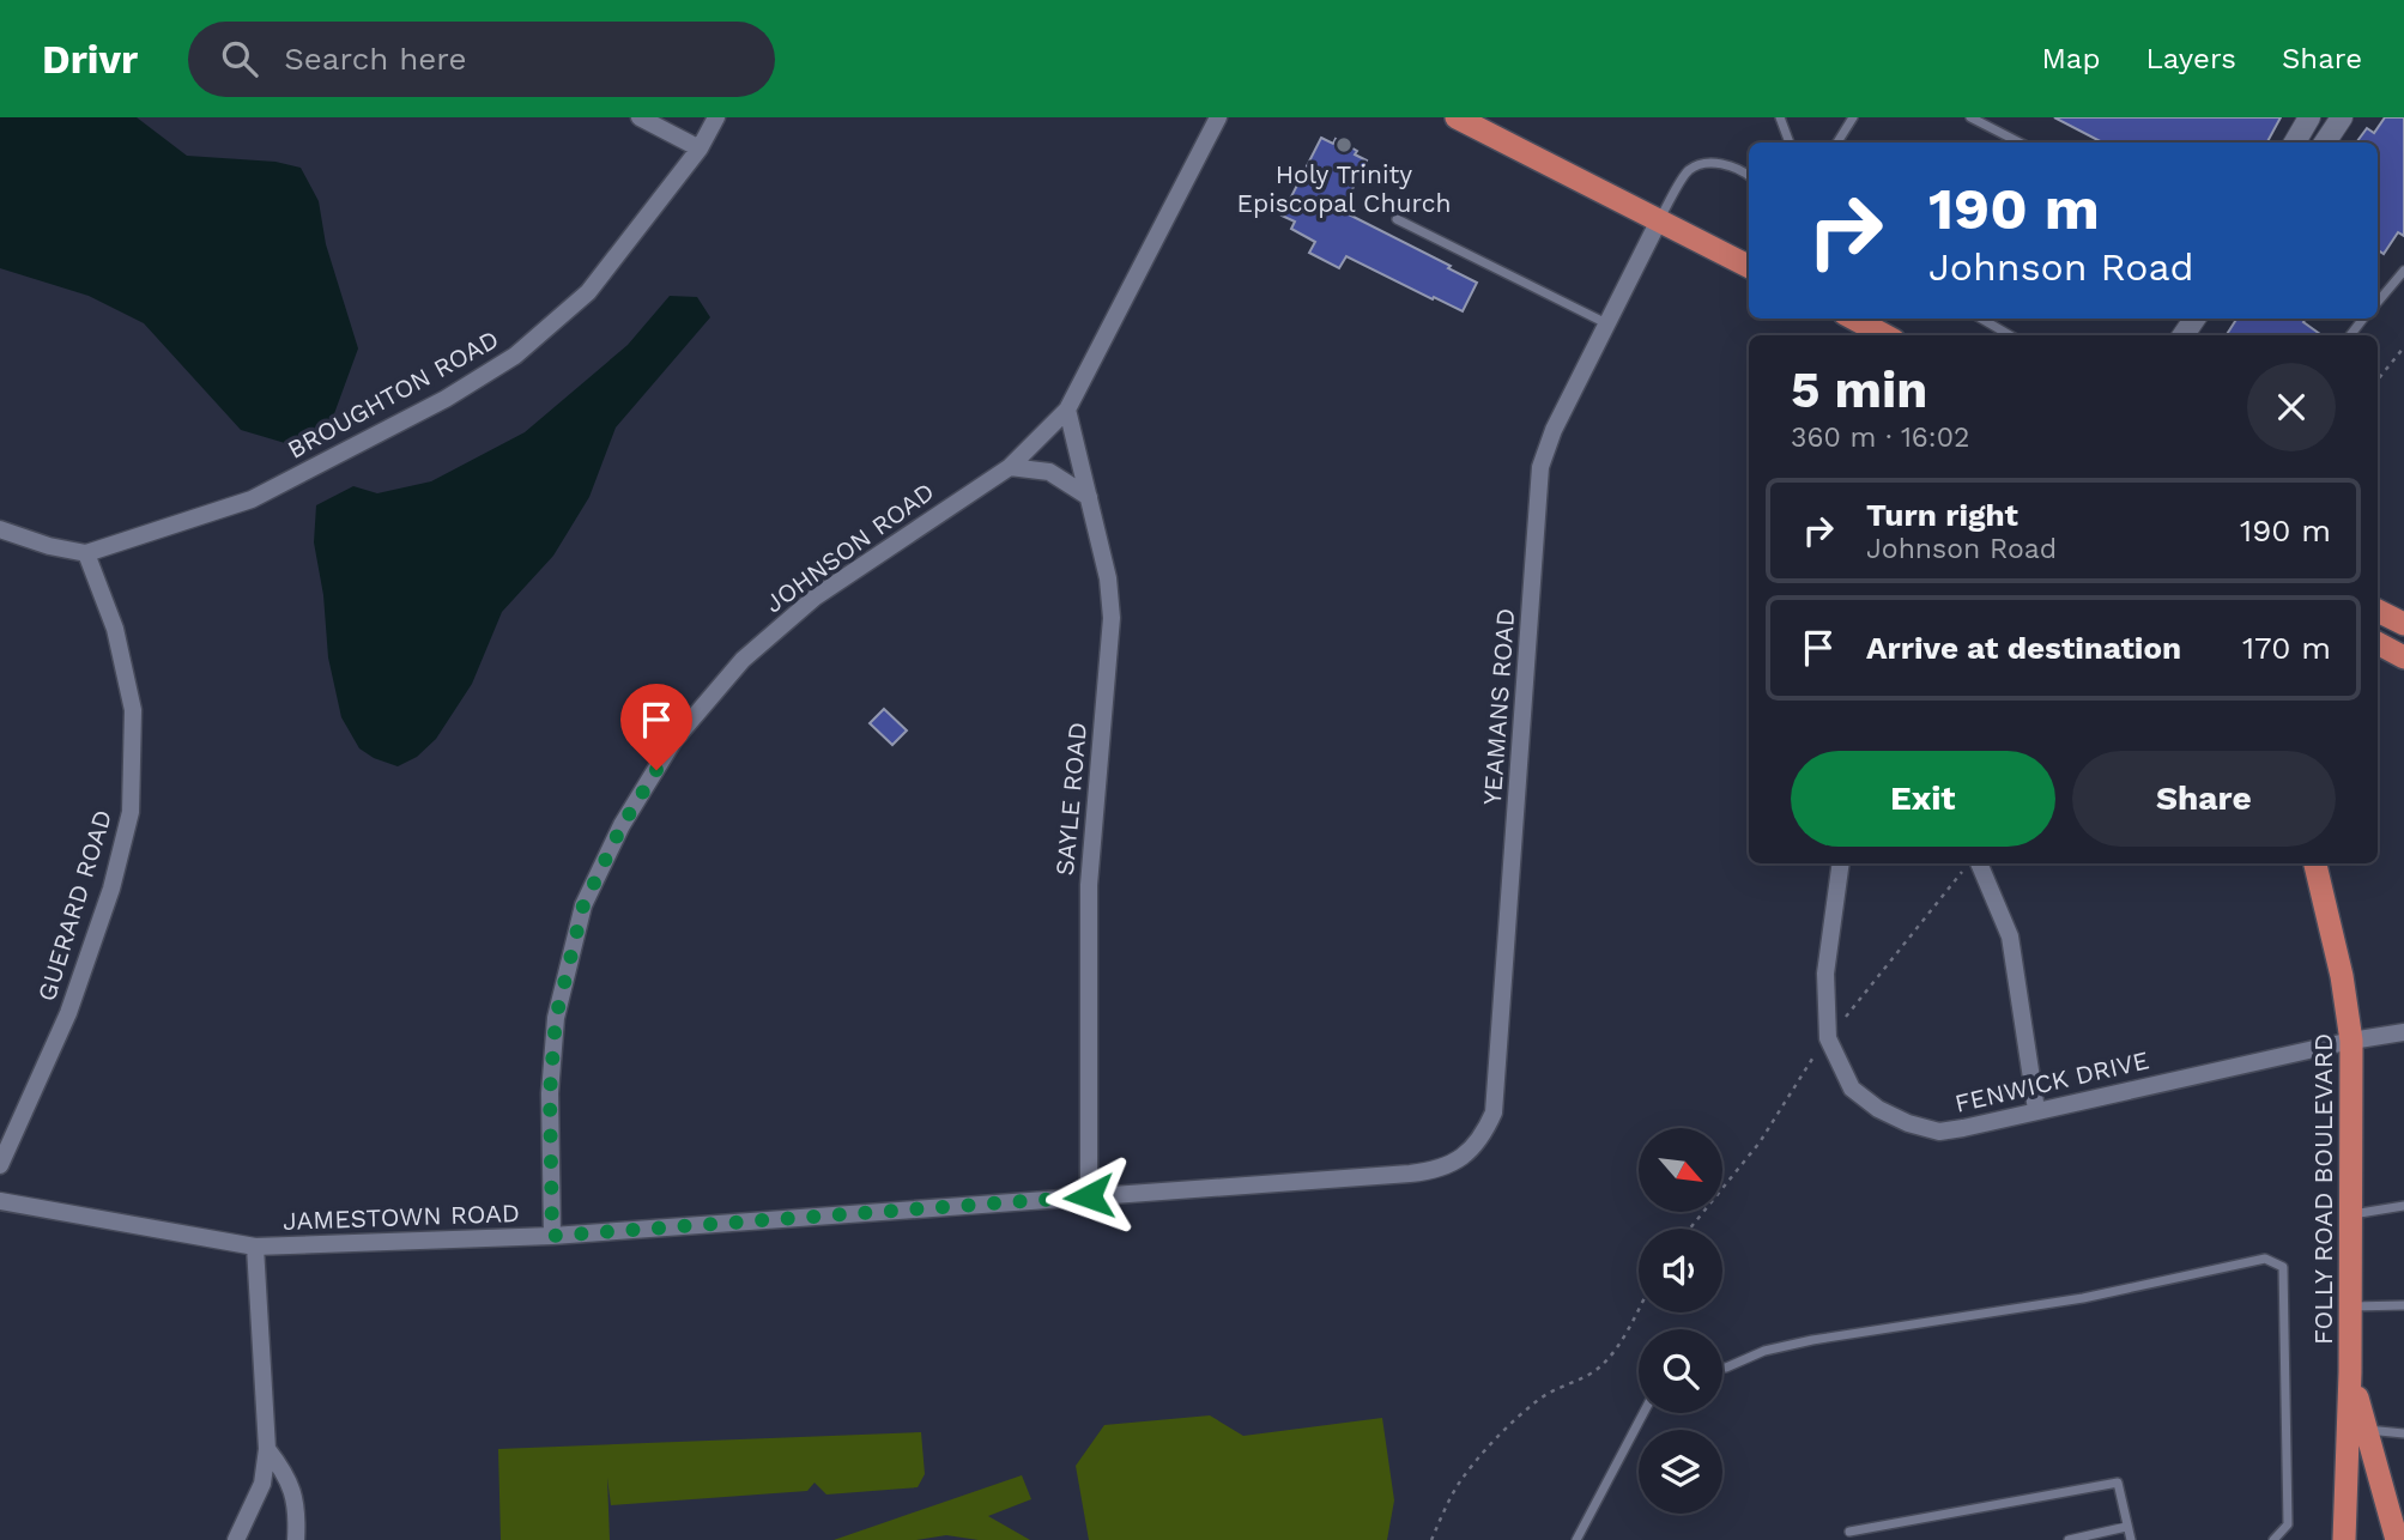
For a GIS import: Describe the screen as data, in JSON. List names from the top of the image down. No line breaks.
{"streets":{"main road":["FOLLY ROAD BOULEVARD"],"street":["BROUGHTON ROAD","JOHNSON ROAD","YEAMANS ROAD","SAYLE ROAD","GUERARD ROAD","FENWICK DRIVE","JAMESTOWN ROAD"]},"crossings":[["BROUGHTON ROAD","GUERARD ROAD"],["JOHNSON ROAD","SAYLE ROAD"],["JOHNSON ROAD","JAMESTOWN ROAD"],["YEAMANS ROAD","JAMESTOWN ROAD"],["SAYLE ROAD","JAMESTOWN ROAD"],["FENWICK DRIVE","FOLLY ROAD BOULEVARD"]],"places":["Holy Trinity Episcopal Church"],"north":"bottom right","page":{"header":"Drivr","search":"Search here","nav":["Map","Layers","Share"],"turn":["190 m","Johnson Road"],"heading":["5 min","360 m · 16:02"],"list":[{"name":"Turn right","note":"Johnson Road","value":"190 m"},{"name":"Arrive at destination","value":"170 m"}],"buttons":["Exit","Share"]}}
